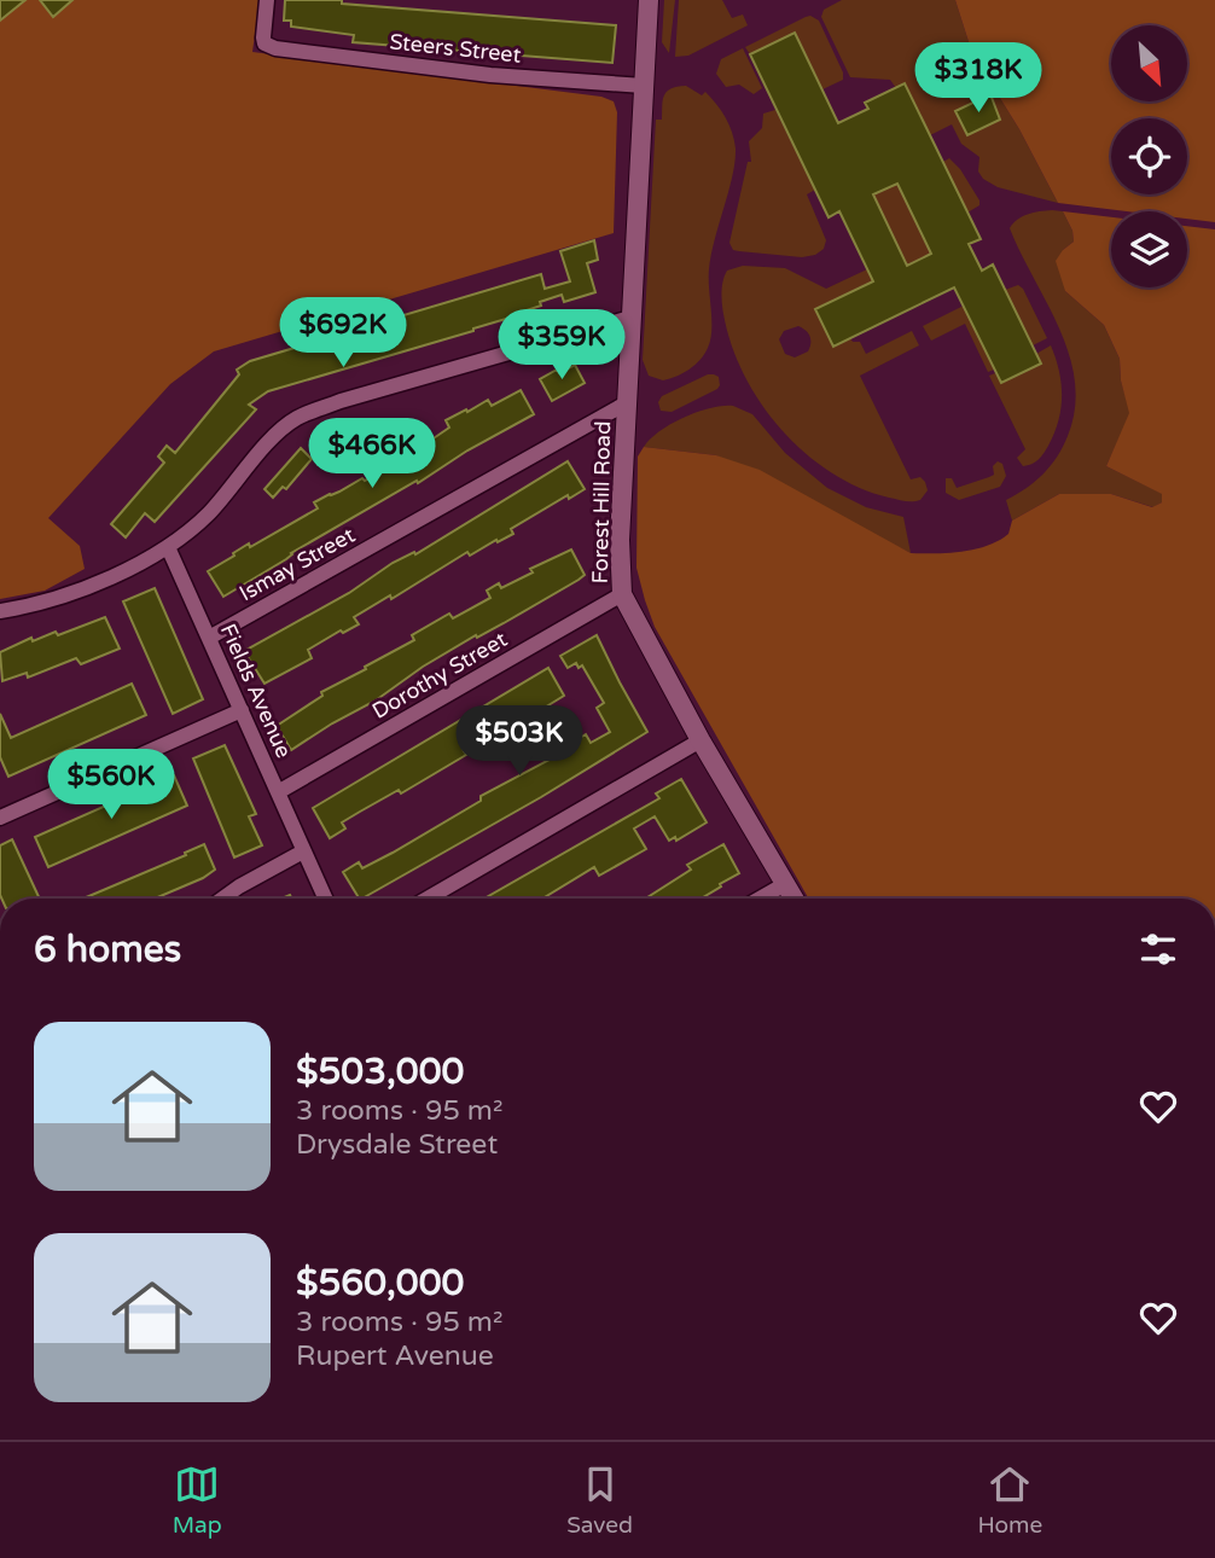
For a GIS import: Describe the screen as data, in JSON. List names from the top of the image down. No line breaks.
{"streets":{"street":["Steers Street","Forest Hill Road","Ismay Street","Dorothy Street","Fields Avenue"]},"crossings":[["Steers Street","Forest Hill Road"],["Forest Hill Road","Ismay Street"],["Forest Hill Road","Dorothy Street"],["Ismay Street","Fields Avenue"],["Dorothy Street","Fields Avenue"]],"north":"bottom right","page":{"price":["$318K","$692K","$359K","$466K","$503K","$560K"],"heading":"6 homes","list":[{"name":"$503,000","note":"3 rooms · 95 m² · Drysdale Street"},{"name":"$560,000","note":"3 rooms · 95 m² · Rupert Avenue"}],"tabs":["Map","Saved","Home"]}}
